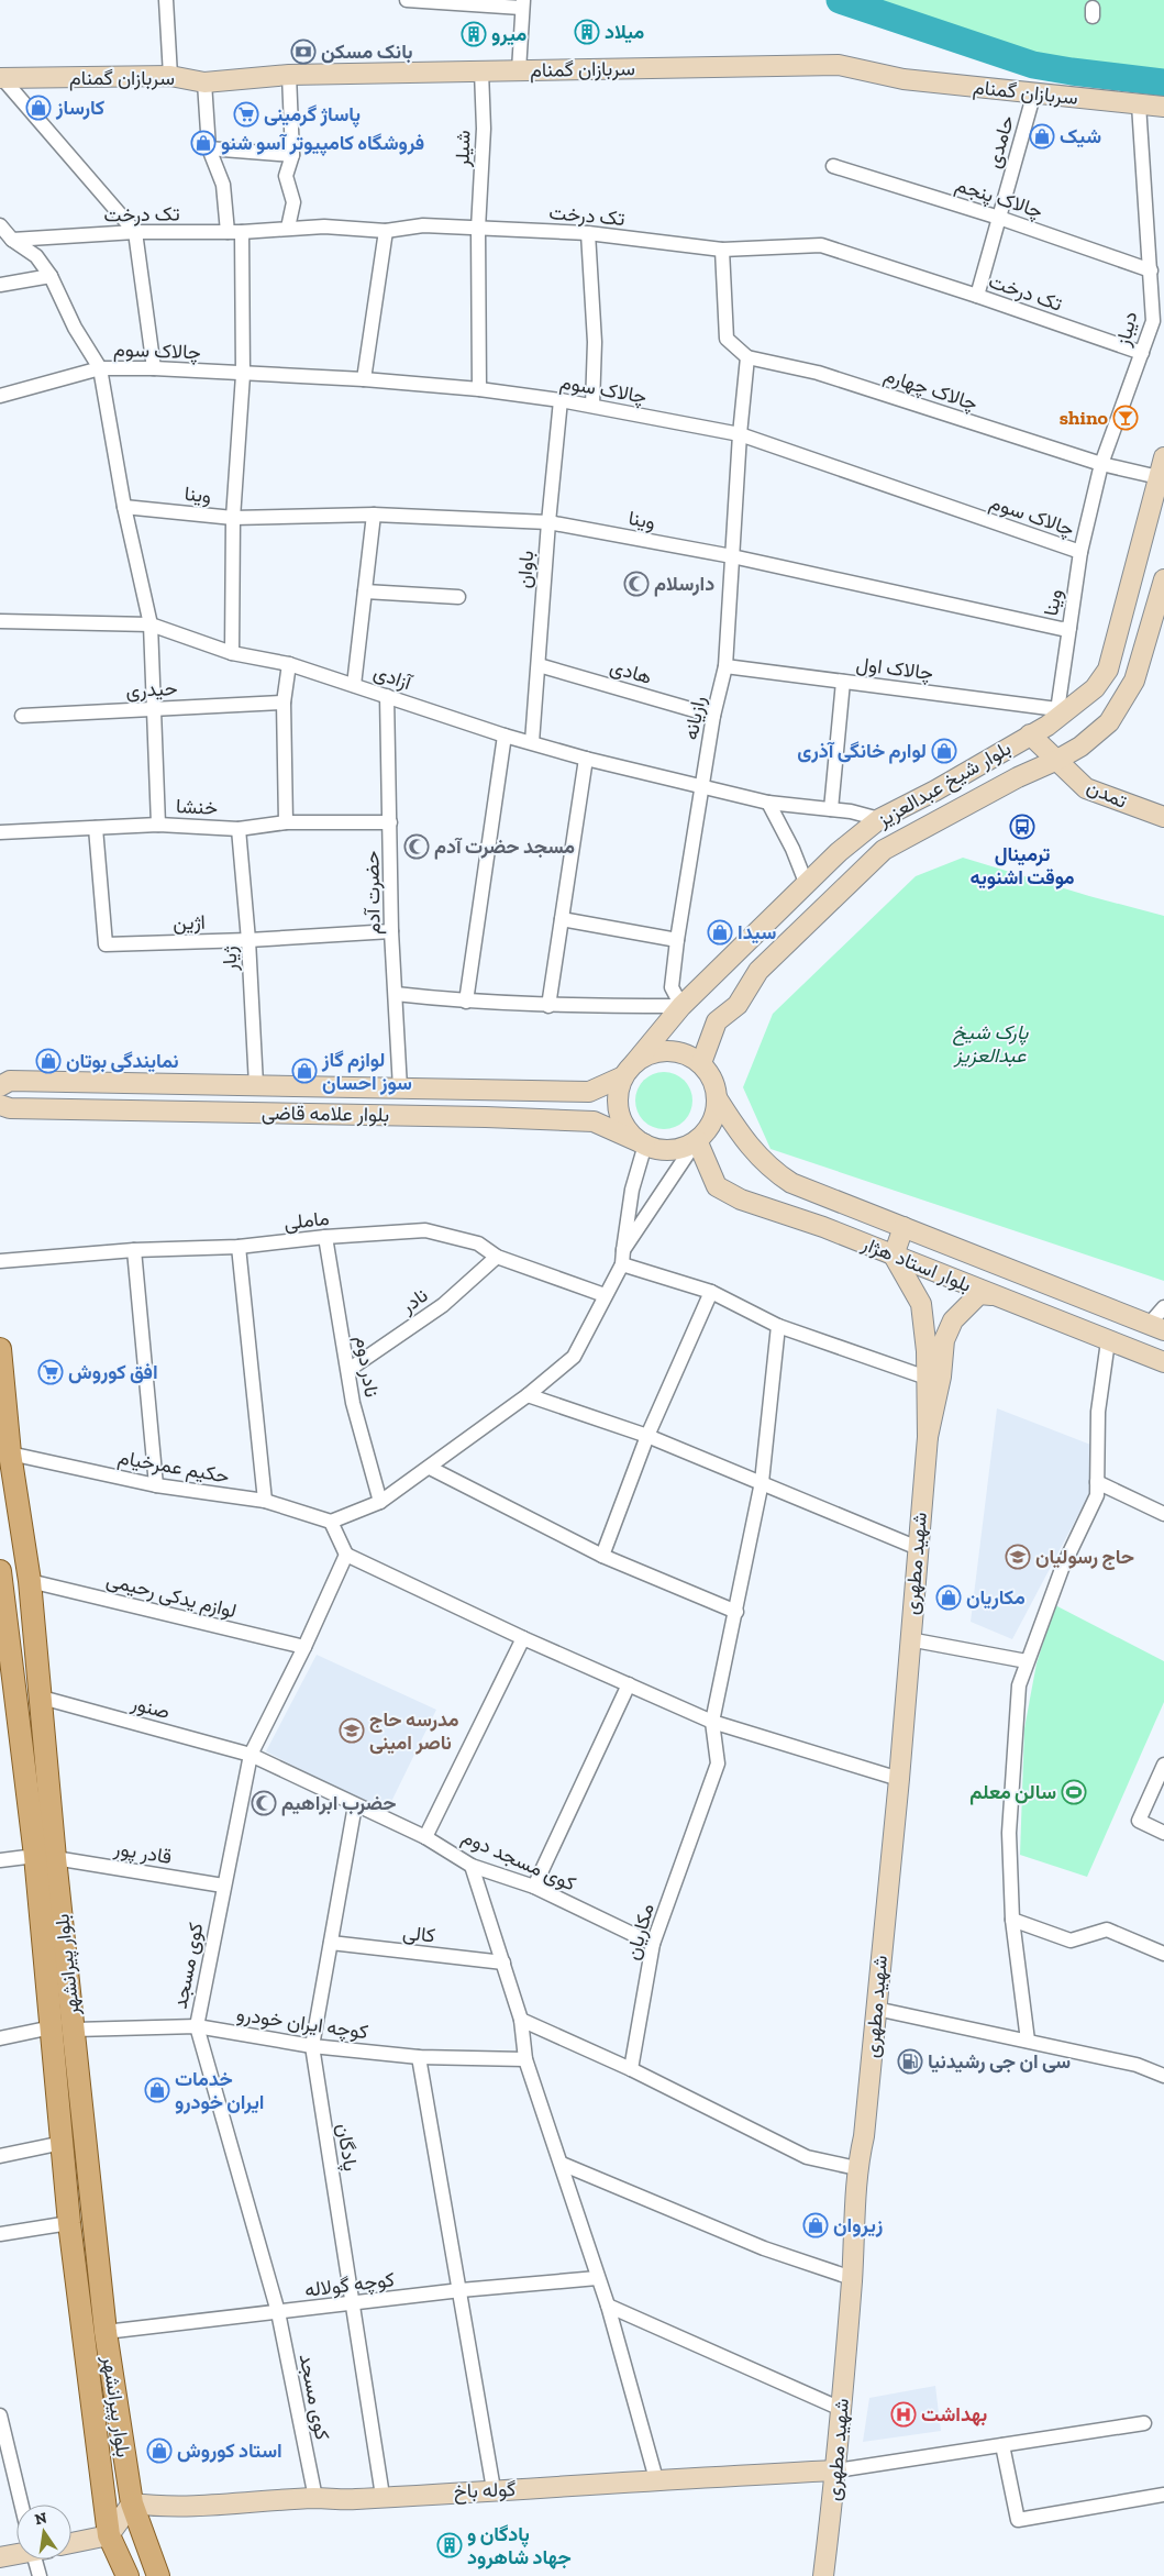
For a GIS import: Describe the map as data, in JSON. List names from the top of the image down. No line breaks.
{"streets":{"main road":["بلوار پیرانشهر"],"street":["سربازان گمنام","حامدی","شیلر","چالاک پنجم","تک درخت","دیباز","چالاک سوم","چالاک چهارم","وینا","باوان","چالاک اول","هادی","آزادی","حیدری","رازیانه","بلوار شیخ عبدالعزیز","تمدن","خنشا","حضرت آدم","اژین","ژیار","بلوار علامه قاضی","ماملی","بلوار استاد هژار","نادر","نادر دوم","حکیم عمرخیام","شهید مطهری","لوازم یدکی رحیمی","صنور","قادر پور","کوی مسجد دوم","مکاریان","کالی","کوی مسجد","کوچه ایران خودرو","پادگان","کوچه گولاله","گوله باخ"]},"crossings":[["سربازان گمنام","حامدی"],["سربازان گمنام","شیلر"],["سربازان گمنام","دیباز"],["حامدی","چالاک پنجم"],["حامدی","تک درخت"],["شیلر","تک درخت"],["شیلر","چالاک سوم"],["چالاک پنجم","دیباز"],["تک درخت","دیباز"],["دیباز","چالاک سوم"],["دیباز","چالاک چهارم"],["دیباز","وینا"],["چالاک سوم","وینا"],["چالاک سوم","باوان"],["چالاک سوم","رازیانه"],["چالاک چهارم","رازیانه"],["وینا","باوان"],["وینا","رازیانه"],["باوان","هادی"],["باوان","آزادی"],["چالاک اول","رازیانه"],["چالاک اول","بلوار شیخ عبدالعزیز"],["هادی","رازیانه"],["آزادی","رازیانه"],["آزادی","بلوار شیخ عبدالعزیز"],["آزادی","حضرت آدم"],["رازیانه","بلوار شیخ عبدالعزیز"],["بلوار شیخ عبدالعزیز","تمدن"],["بلوار شیخ عبدالعزیز","بلوار علامه قاضی"],["بلوار شیخ عبدالعزیز","بلوار استاد هژار"],["خنشا","حضرت آدم"],["خنشا","اژین"],["خنشا","ژیار"],["حضرت آدم","اژین"],["حضرت آدم","بلوار علامه قاضی"],["اژین","ژیار"],["ژیار","بلوار علامه قاضی"],["بلوار علامه قاضی","بلوار استاد هژار"],["ماملی","نادر"],["ماملی","نادر دوم"],["نادر","نادر دوم"],["حکیم عمرخیام","بلوار پیرانشهر"],["شهید مطهری","گوله باخ"],["لوازم یدکی رحیمی","بلوار پیرانشهر"],["لوازم یدکی رحیمی","کوی مسجد"],["صنور","کوی مسجد دوم"],["صنور","بلوار پیرانشهر"],["صنور","کوی مسجد"],["قادر پور","بلوار پیرانشهر"],["قادر پور","کوی مسجد"],["کوی مسجد دوم","مکاریان"],["کوی مسجد دوم","کوی مسجد"],["کوی مسجد دوم","پادگان"],["کالی","پادگان"],["بلوار پیرانشهر","کوچه ایران خودرو"],["بلوار پیرانشهر","کوچه گولاله"],["بلوار پیرانشهر","گوله باخ"],["کوی مسجد","کوچه ایران خودرو"],["کوی مسجد","کوچه گولاله"],["کوی مسجد","گوله باخ"],["کوچه ایران خودرو","پادگان"],["پادگان","کوچه گولاله"],["پادگان","گوله باخ"]],"parks":["پارک شیخ عبدالعزیز"],"places":{"building":["میلاد","میرو","پادگان و جهاد شاهرود"],"bank":["بانک مسکن"],"shop":["کارساز","شیک","فروشگاه کامپیوتر آسو شنو","لوارم خانگی آذری","سیدا","نمایندگی بوتان","لوازم گاز سوز احسان","مکاریان","خدمات ایران خودرو","زیروان","استاد کوروش"],"supermarket":["پاساژ گرمینی","افق کوروش"],"bar":["shino"],"mosque":["دارسلام","مسجد حضرت آدم","حضرب ابراهیم"],"bus stop":["ترمینال موقت اشنویه"],"school or university":["حاج رسولیان","مدرسه حاج ناصر امینی"],"sports":["سالن معلم"],"fuel station":["سی ان جی رشیدنیا"],"hospital":["بهداشت"]},"north":"top"}
